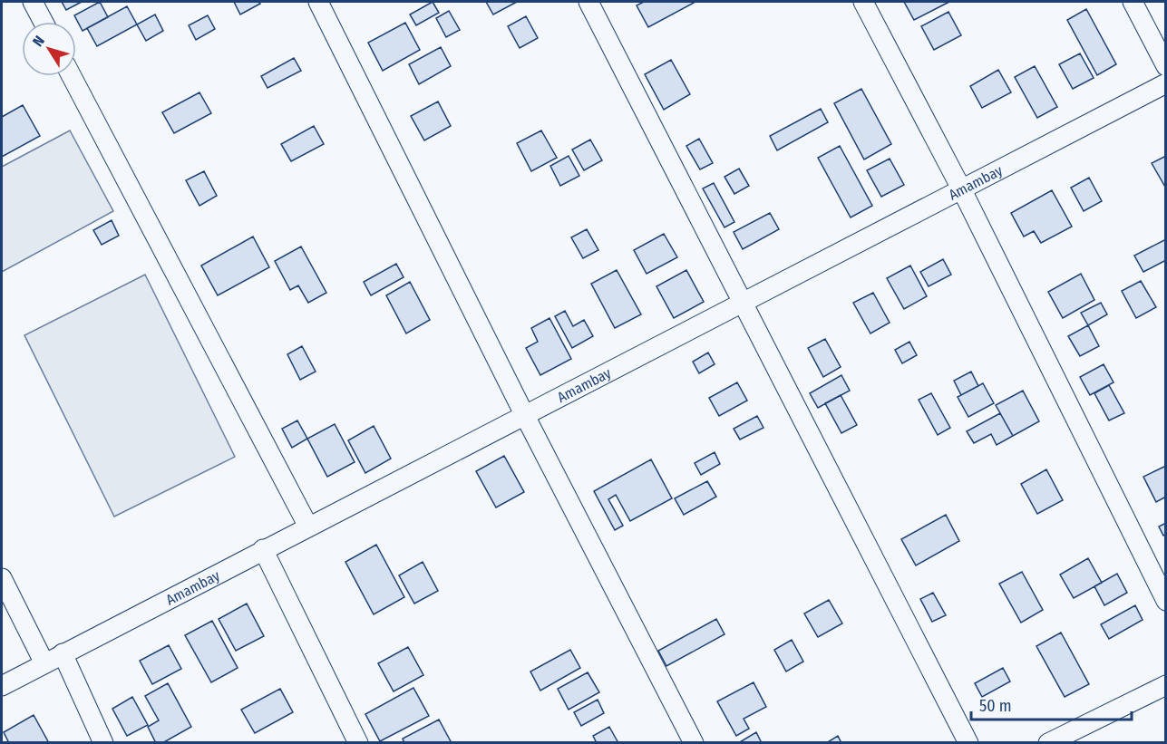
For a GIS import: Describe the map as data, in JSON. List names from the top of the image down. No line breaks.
{"streets":{"street":["Amambay"]},"scale_bar":"50 m","north":"top left"}
